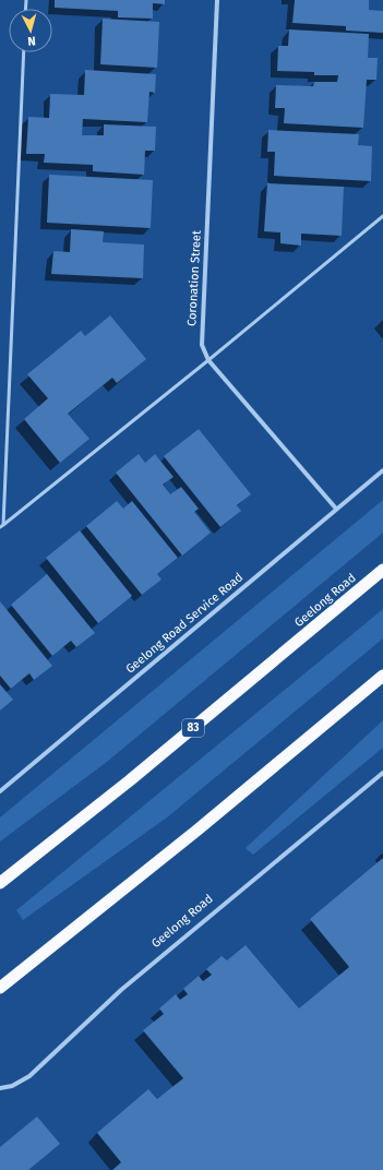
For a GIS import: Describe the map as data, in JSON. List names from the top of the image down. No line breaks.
{"streets":{"highway":["Geelong Road","83"],"street":["Coronation Street","Geelong Road Service Road"]},"crossings":[["Coronation Street","Geelong Road Service Road"]],"north":"bottom"}
